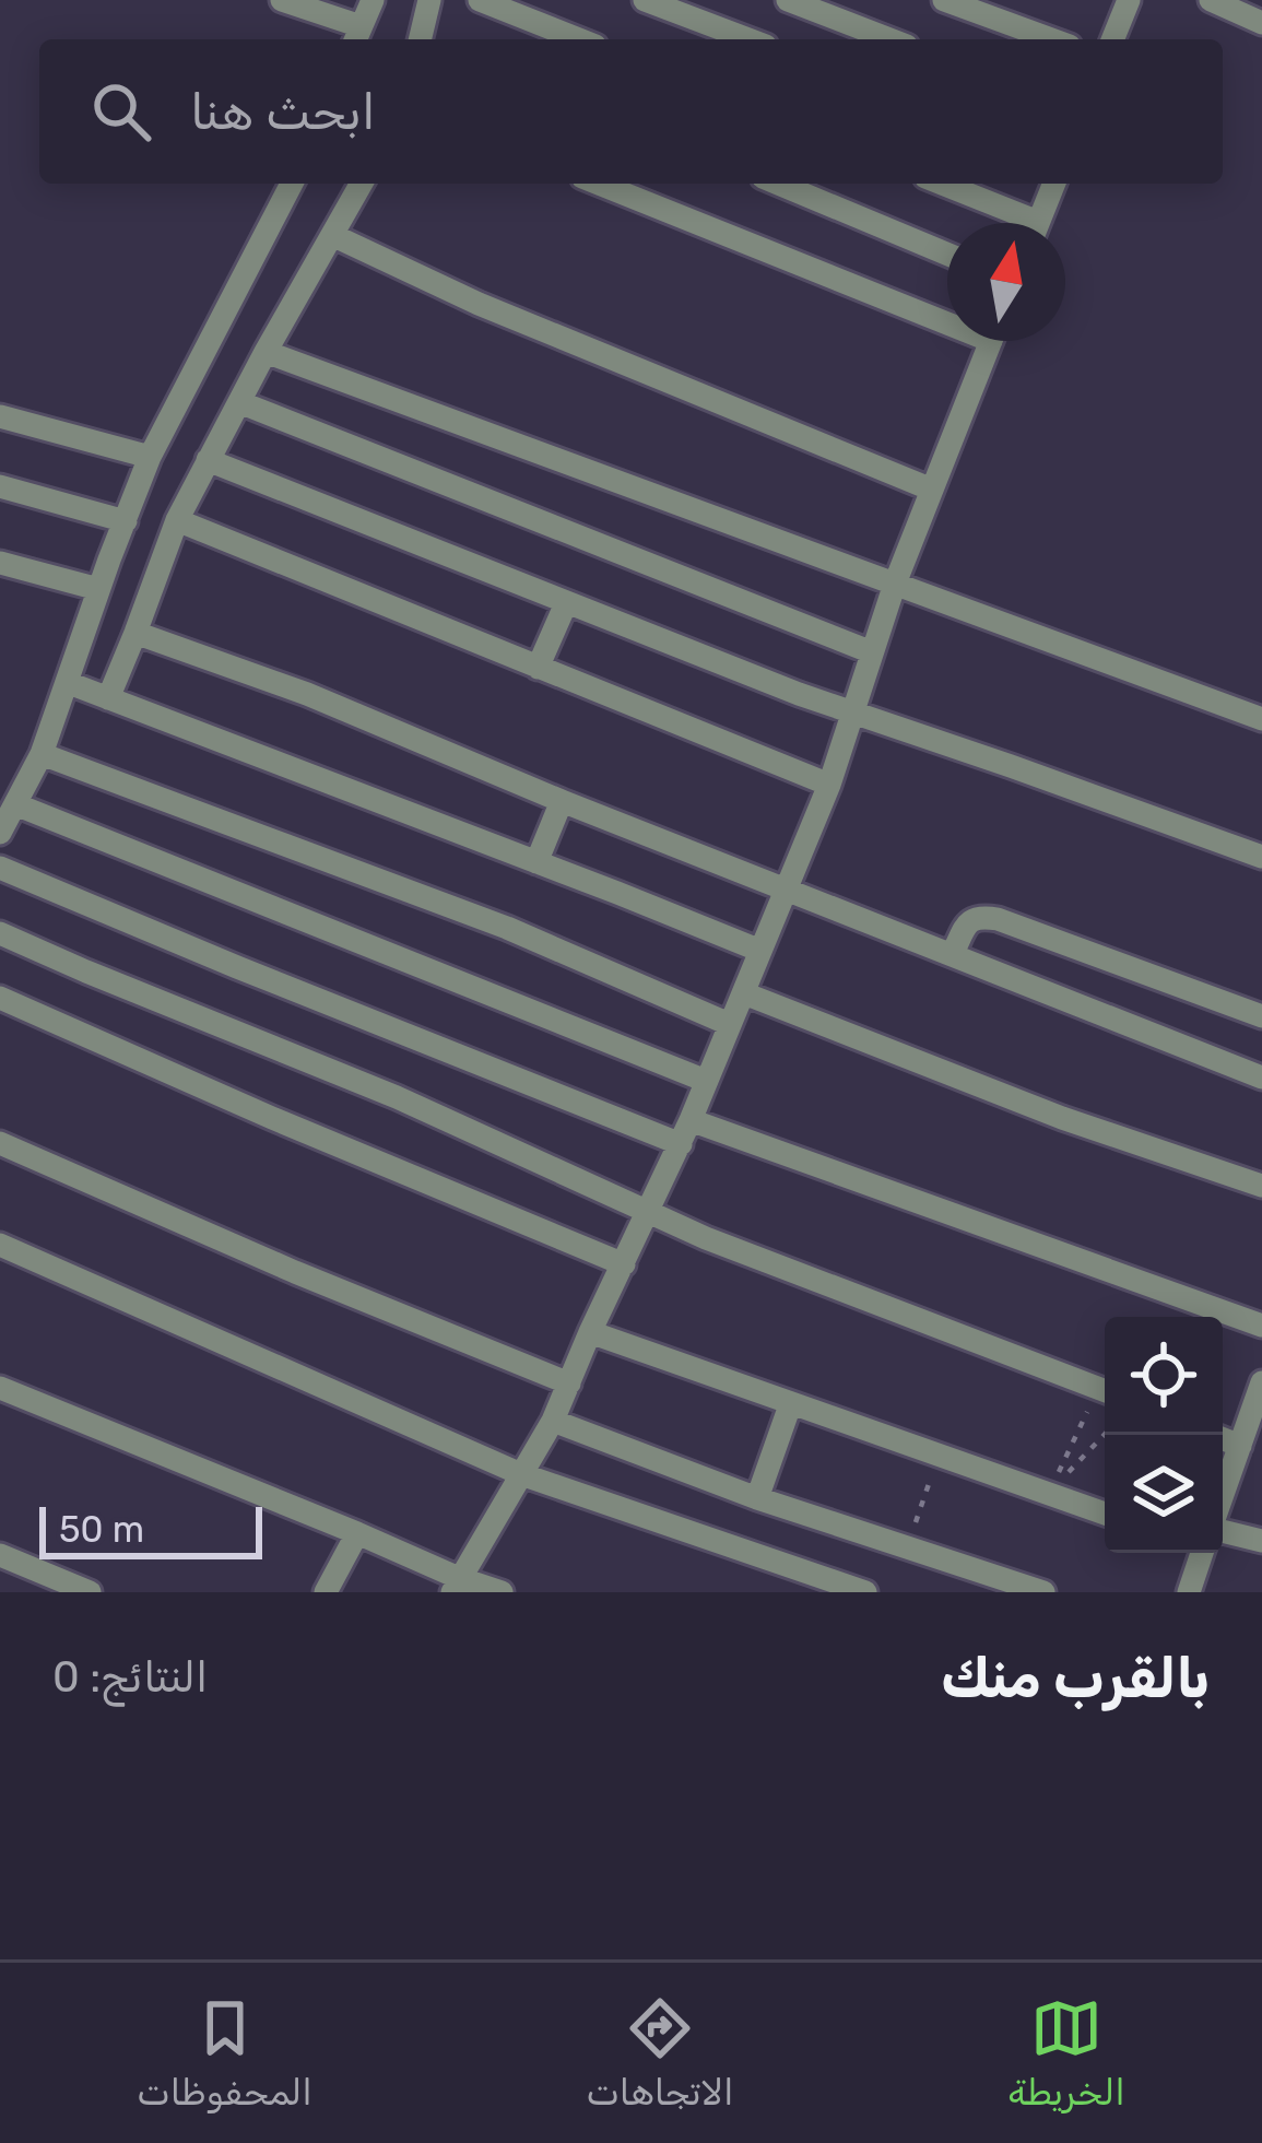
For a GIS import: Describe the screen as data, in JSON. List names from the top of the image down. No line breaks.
{"scale_bar":"50 m","north":"top","page":{"search":"ابحث هنا","scale":"50 m","heading":["بالقرب منك","النتائج: 0"],"nav":["الخريطة","الاتجاهات","المحفوظات"]}}
